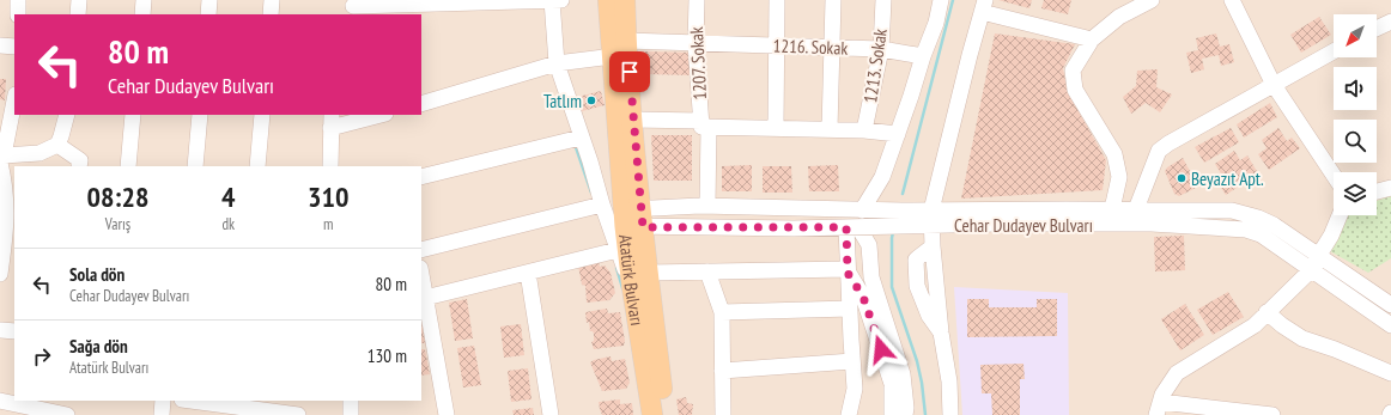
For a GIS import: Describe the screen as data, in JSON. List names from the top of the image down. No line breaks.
{"streets":{"main road":["Atatürk Bulvarı"],"street":["1216. Sokak","1207. Sokak","1213. Sokak","Cehar Dudayev Bulvarı"]},"crossings":[["1216. Sokak","1207. Sokak"],["1216. Sokak","1213. Sokak"],["1216. Sokak","Atatürk Bulvarı"],["1207. Sokak","Cehar Dudayev Bulvarı"],["Cehar Dudayev Bulvarı","Atatürk Bulvarı"]],"places":["Tatlım","Beyazıt Apt."],"north":"bottom left","page":{"turn":["80 m","Cehar Dudayev Bulvarı"],"eta":["08:28","Varış","4","dk","310","m"],"list":[{"name":"Sola dön","note":"Cehar Dudayev Bulvarı","value":"80 m"},{"name":"Sağa dön","note":"Atatürk Bulvarı","value":"130 m"}]}}
